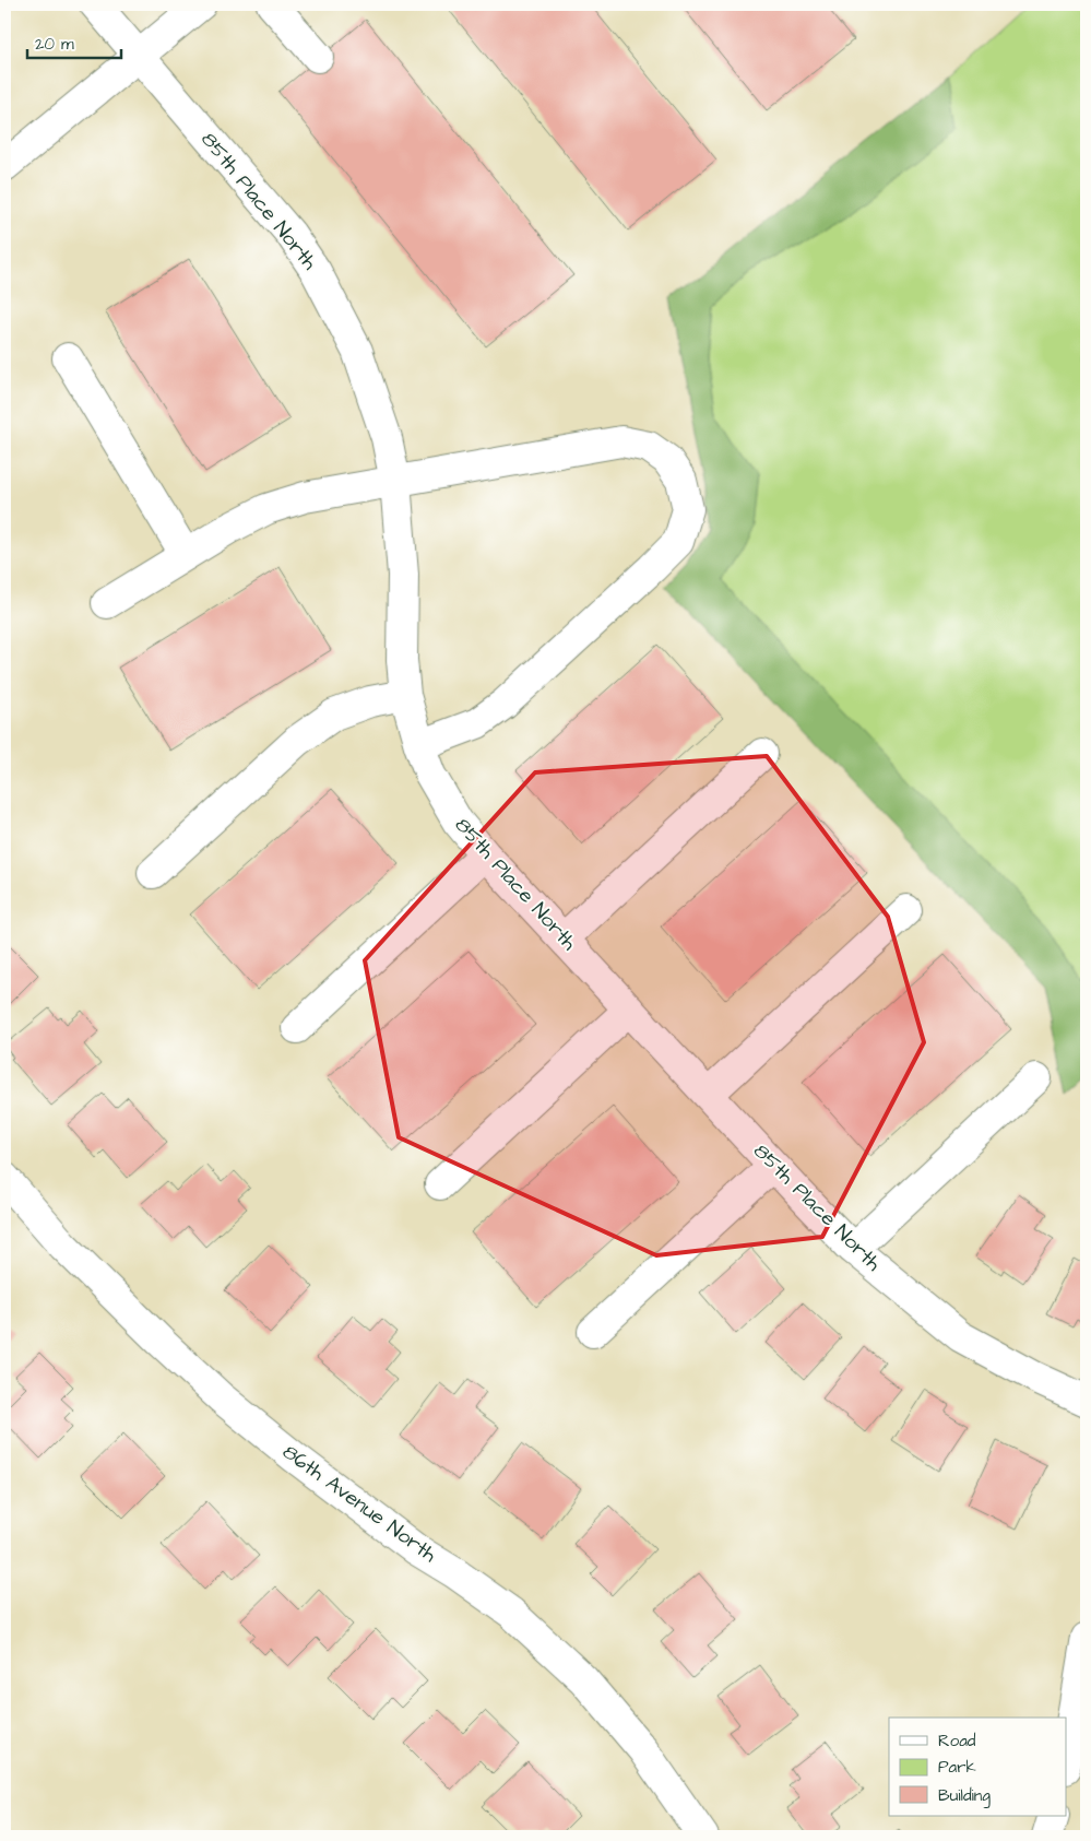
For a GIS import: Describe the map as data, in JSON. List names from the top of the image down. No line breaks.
{"streets":{"street":["85th Place North","86th Avenue North"]},"legend":["Road","Park","Building"],"scale_bar":"20 m"}
